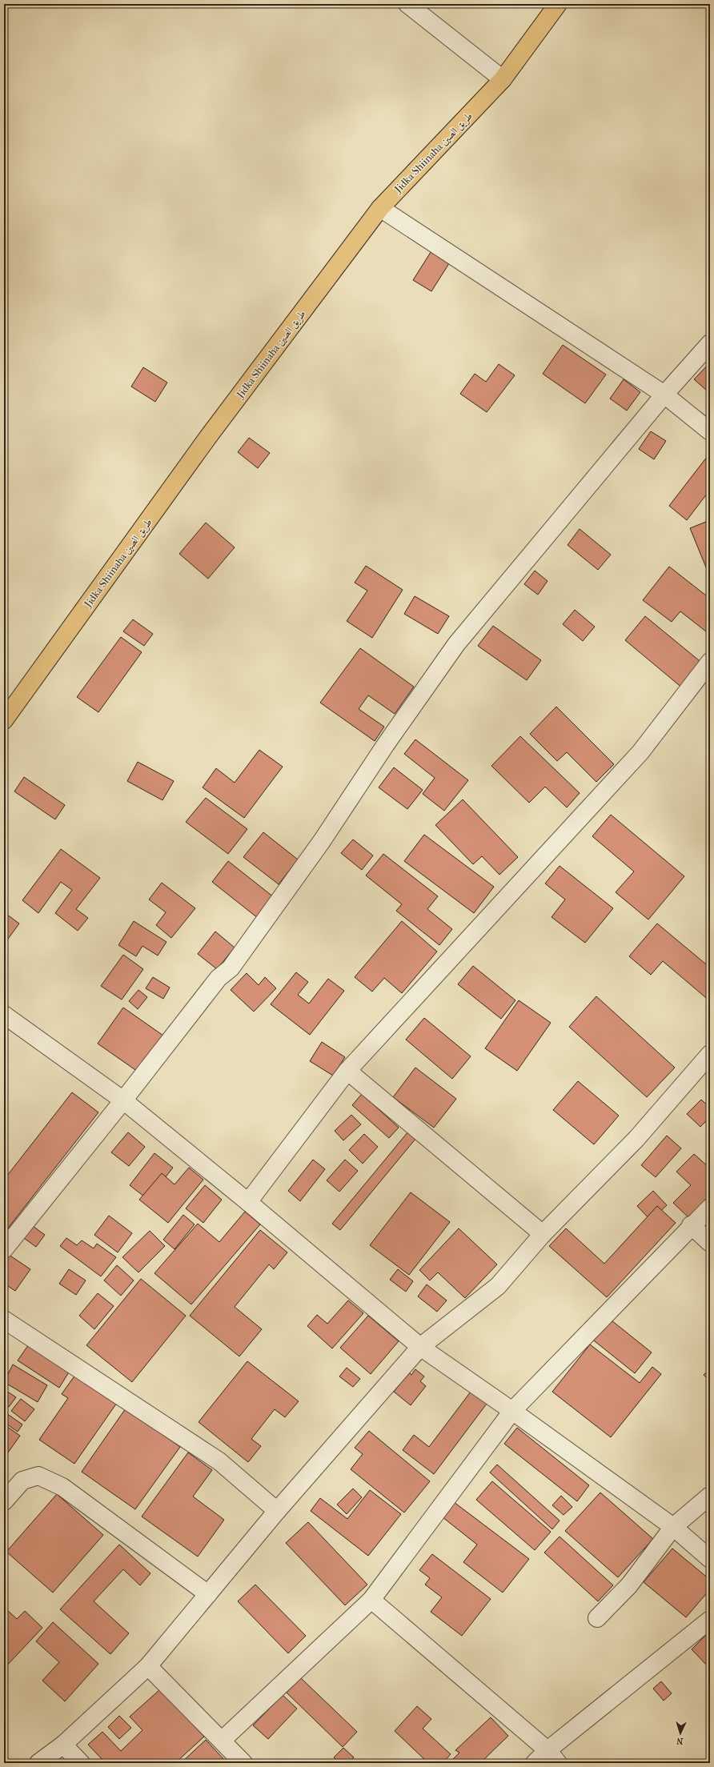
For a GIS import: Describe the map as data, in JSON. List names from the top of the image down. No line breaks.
{"streets":{"main road":["Jidka Shiinaha طريق الصين"]},"north":"bottom"}
